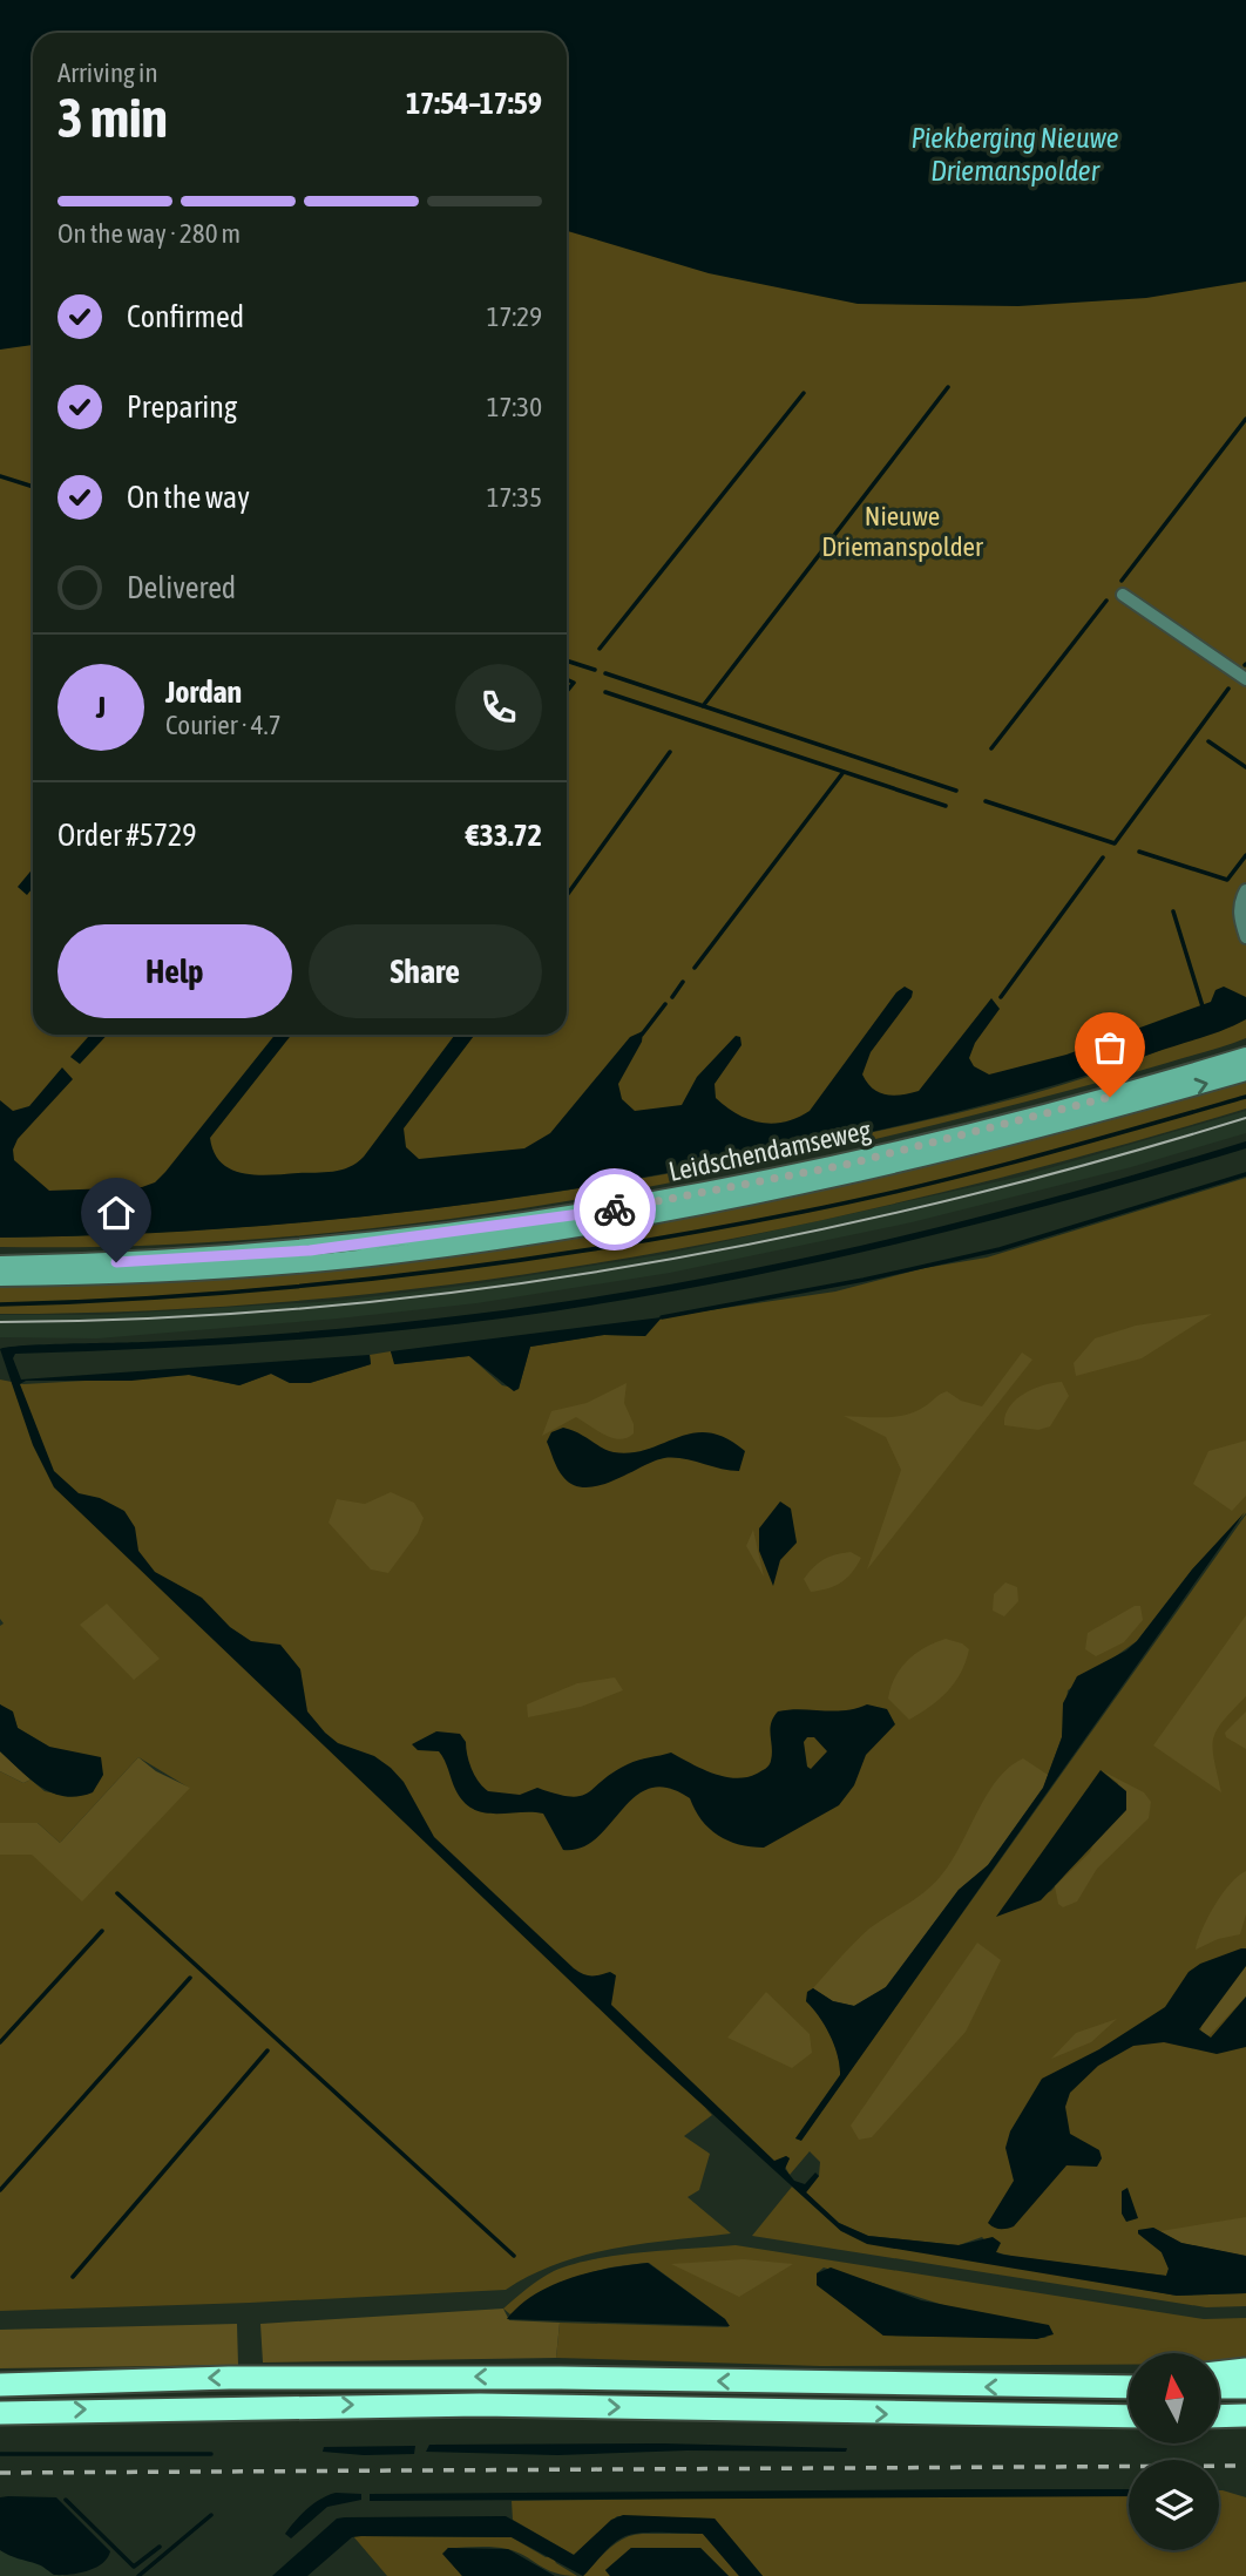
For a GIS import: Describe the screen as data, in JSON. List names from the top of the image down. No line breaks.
{"streets":{"main road":["Leidschendamseweg"]},"water":["Piekberging Nieuwe Driemanspolder"],"parks":["Nieuwe Driemanspolder"],"north":"top","page":{"heading":["3 min","Arriving in","17:54–17:59"],"panel":["Jordan","Courier · 4.7","Order #5729","€33.72"],"bar":"On the way · 280 m","list":[["Confirmed","17:29"],["Preparing","17:30"],["On the way","17:35"],"Delivered"],"round":"J","buttons":["Help","Share"]}}
